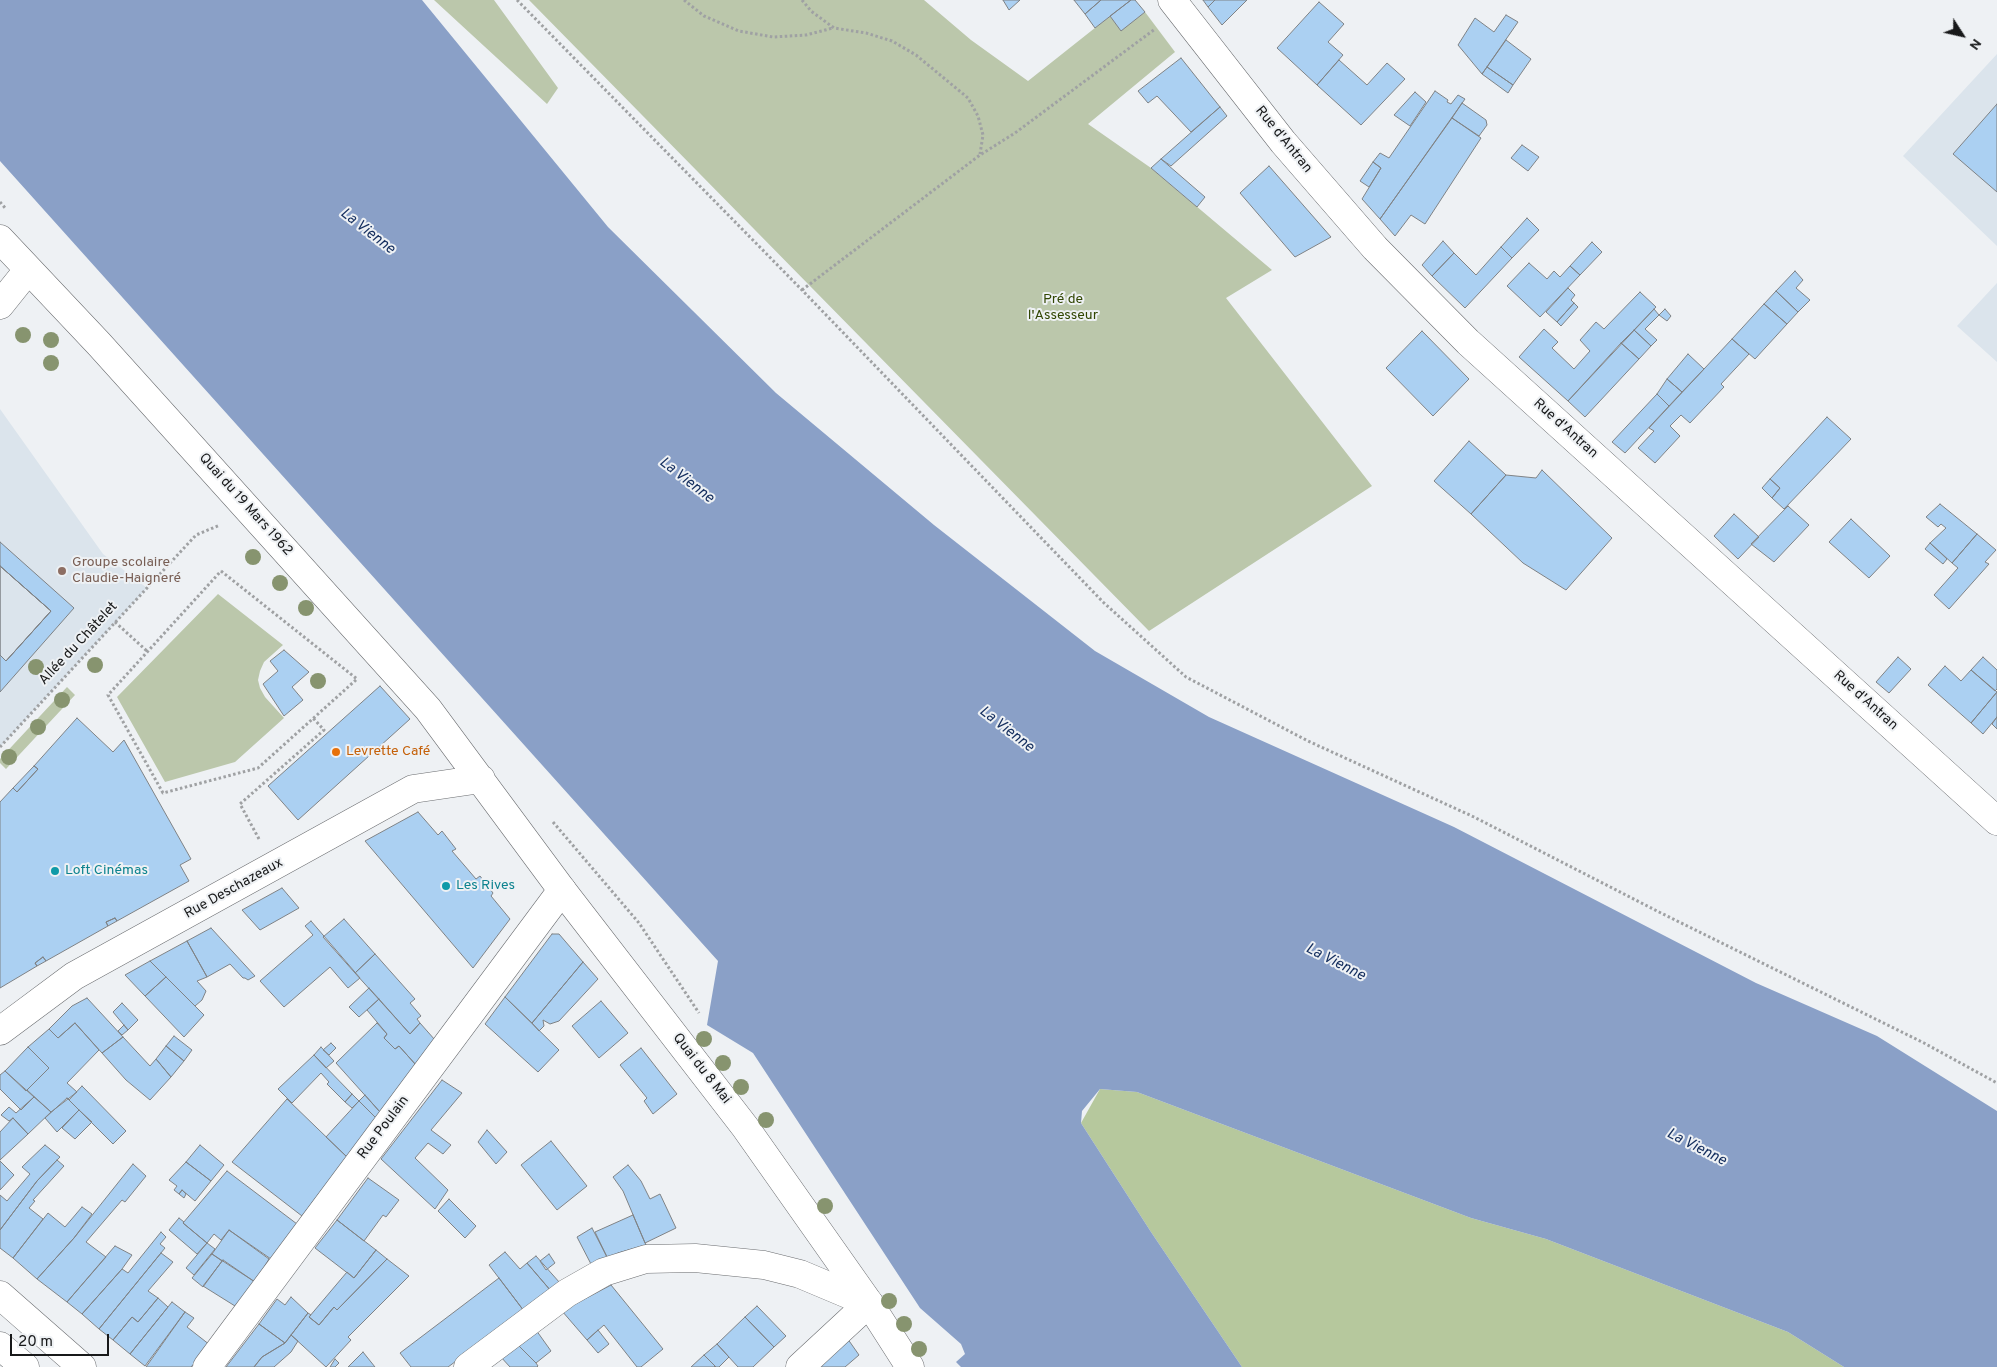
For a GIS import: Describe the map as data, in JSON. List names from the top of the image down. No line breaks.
{"streets":{"street":["Rue d'Antran","Quai du 19 Mars 1962","Rue Deschazeaux","Quai du 8 Mai","Rue Poulain"],"path":["Allée du Châtelet"]},"crossings":[["Quai du 19 Mars 1962","Rue Deschazeaux"],["Quai du 19 Mars 1962","Quai du 8 Mai"],["Rue Deschazeaux","Quai du 8 Mai"],["Quai du 8 Mai","Rue Poulain"]],"water":["La Vienne"],"parks":["Pré de l'Assesseur"],"places":["Groupe scolaire Claudie-Haigneré","Levrette Café","Loft Cinémas","Les Rives"],"scale_bar":"20 m","north":"bottom right"}
